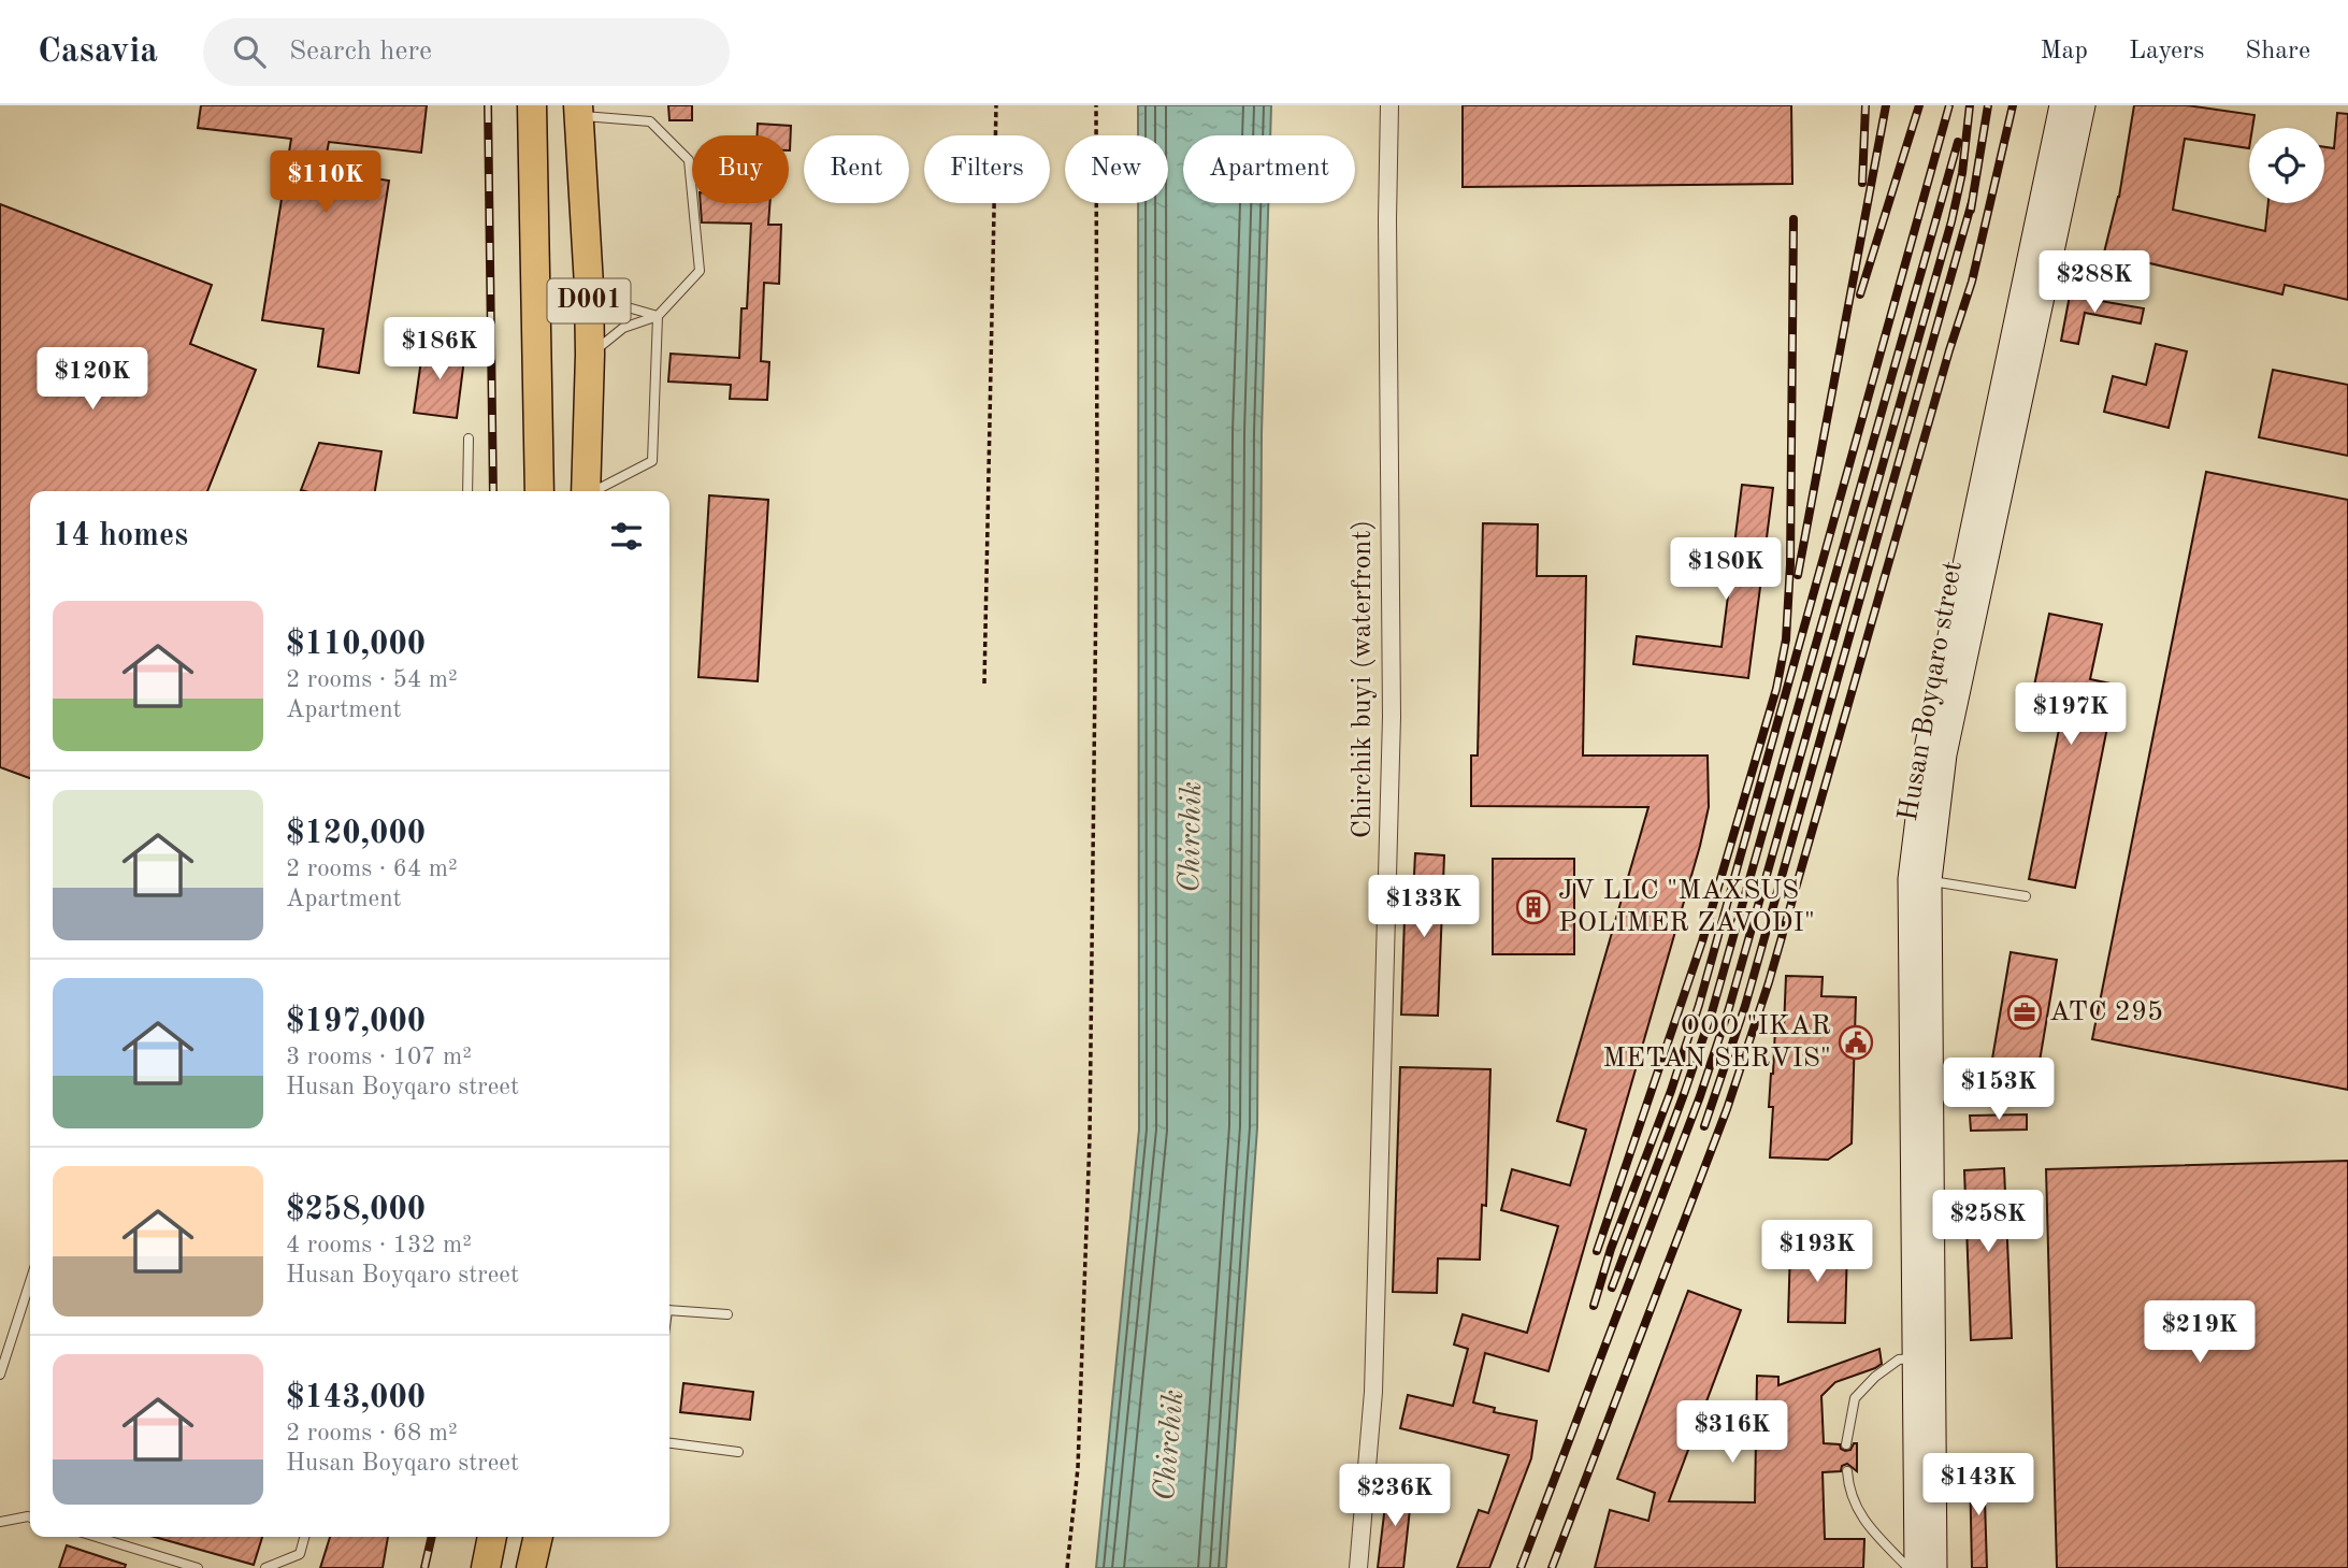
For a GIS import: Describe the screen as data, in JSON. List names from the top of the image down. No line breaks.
{"streets":{"highway":["D001"],"main road":["Husan Boyqaro street"],"street":["Chirchik buyi (waterfront)"]},"water":["Chirchik"],"places":{"building":["JV LLC \"MAXSUS POLIMER ZAVODI\""],"office":["ATC 295"],"public building":["OOO \"IKAR METAN SERVIS\""]},"page":{"header":"Casavia","search":"Search here","nav":["Map","Layers","Share"],"chip":["Buy","Rent","Filters","New","Apartment"],"price":["$110K","$288K","$186K","$120K","$180K","$197K","$133K","$153K","$258K","$193K","$219K","$316K","$143K","$236K"],"heading":"14 homes","list":[{"name":"$110,000","note":"2 rooms · 54 m² · Apartment"},{"name":"$120,000","note":"2 rooms · 64 m² · Apartment"},{"name":"$197,000","note":"3 rooms · 107 m² · Husan Boyqaro street"},{"name":"$258,000","note":"4 rooms · 132 m² · Husan Boyqaro street"},{"name":"$143,000","note":"2 rooms · 68 m² · Husan Boyqaro street"}]}}
